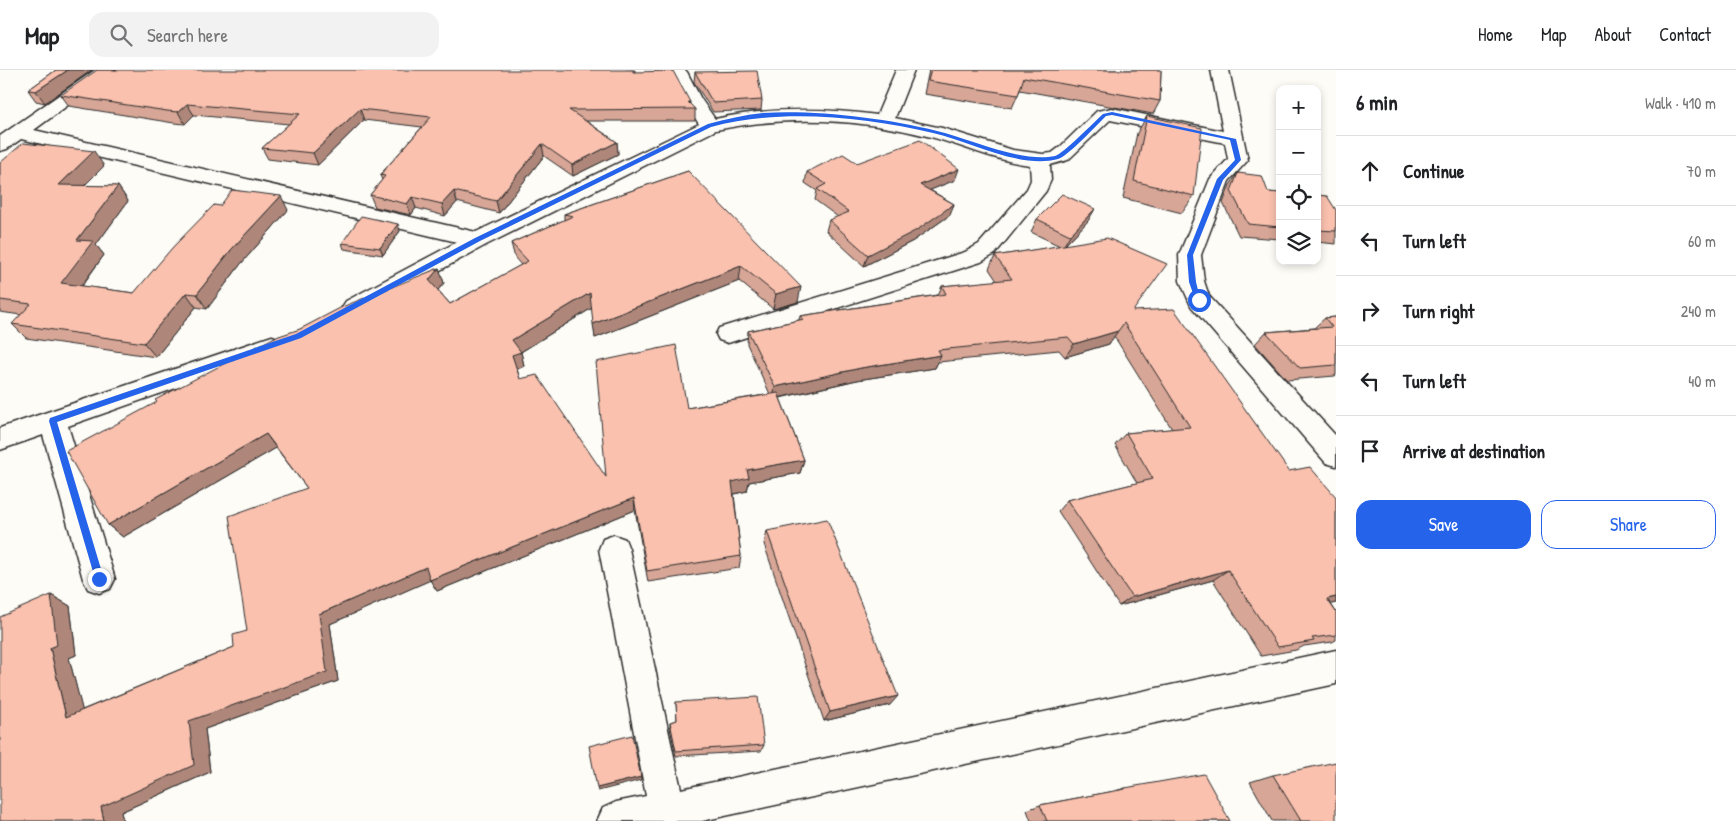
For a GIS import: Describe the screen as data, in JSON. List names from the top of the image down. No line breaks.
{"page":{"header":"Map","search":"Search here","nav":["Home","Map","About","Contact"],"heading":["6 min","Walk · 410 m"],"map_buttons":["+","−"],"list":[["Continue","70 m"],["Turn left","60 m"],["Turn right","240 m"],["Turn left","40 m"],"Arrive at destination"],"buttons":["Save","Share"]}}
